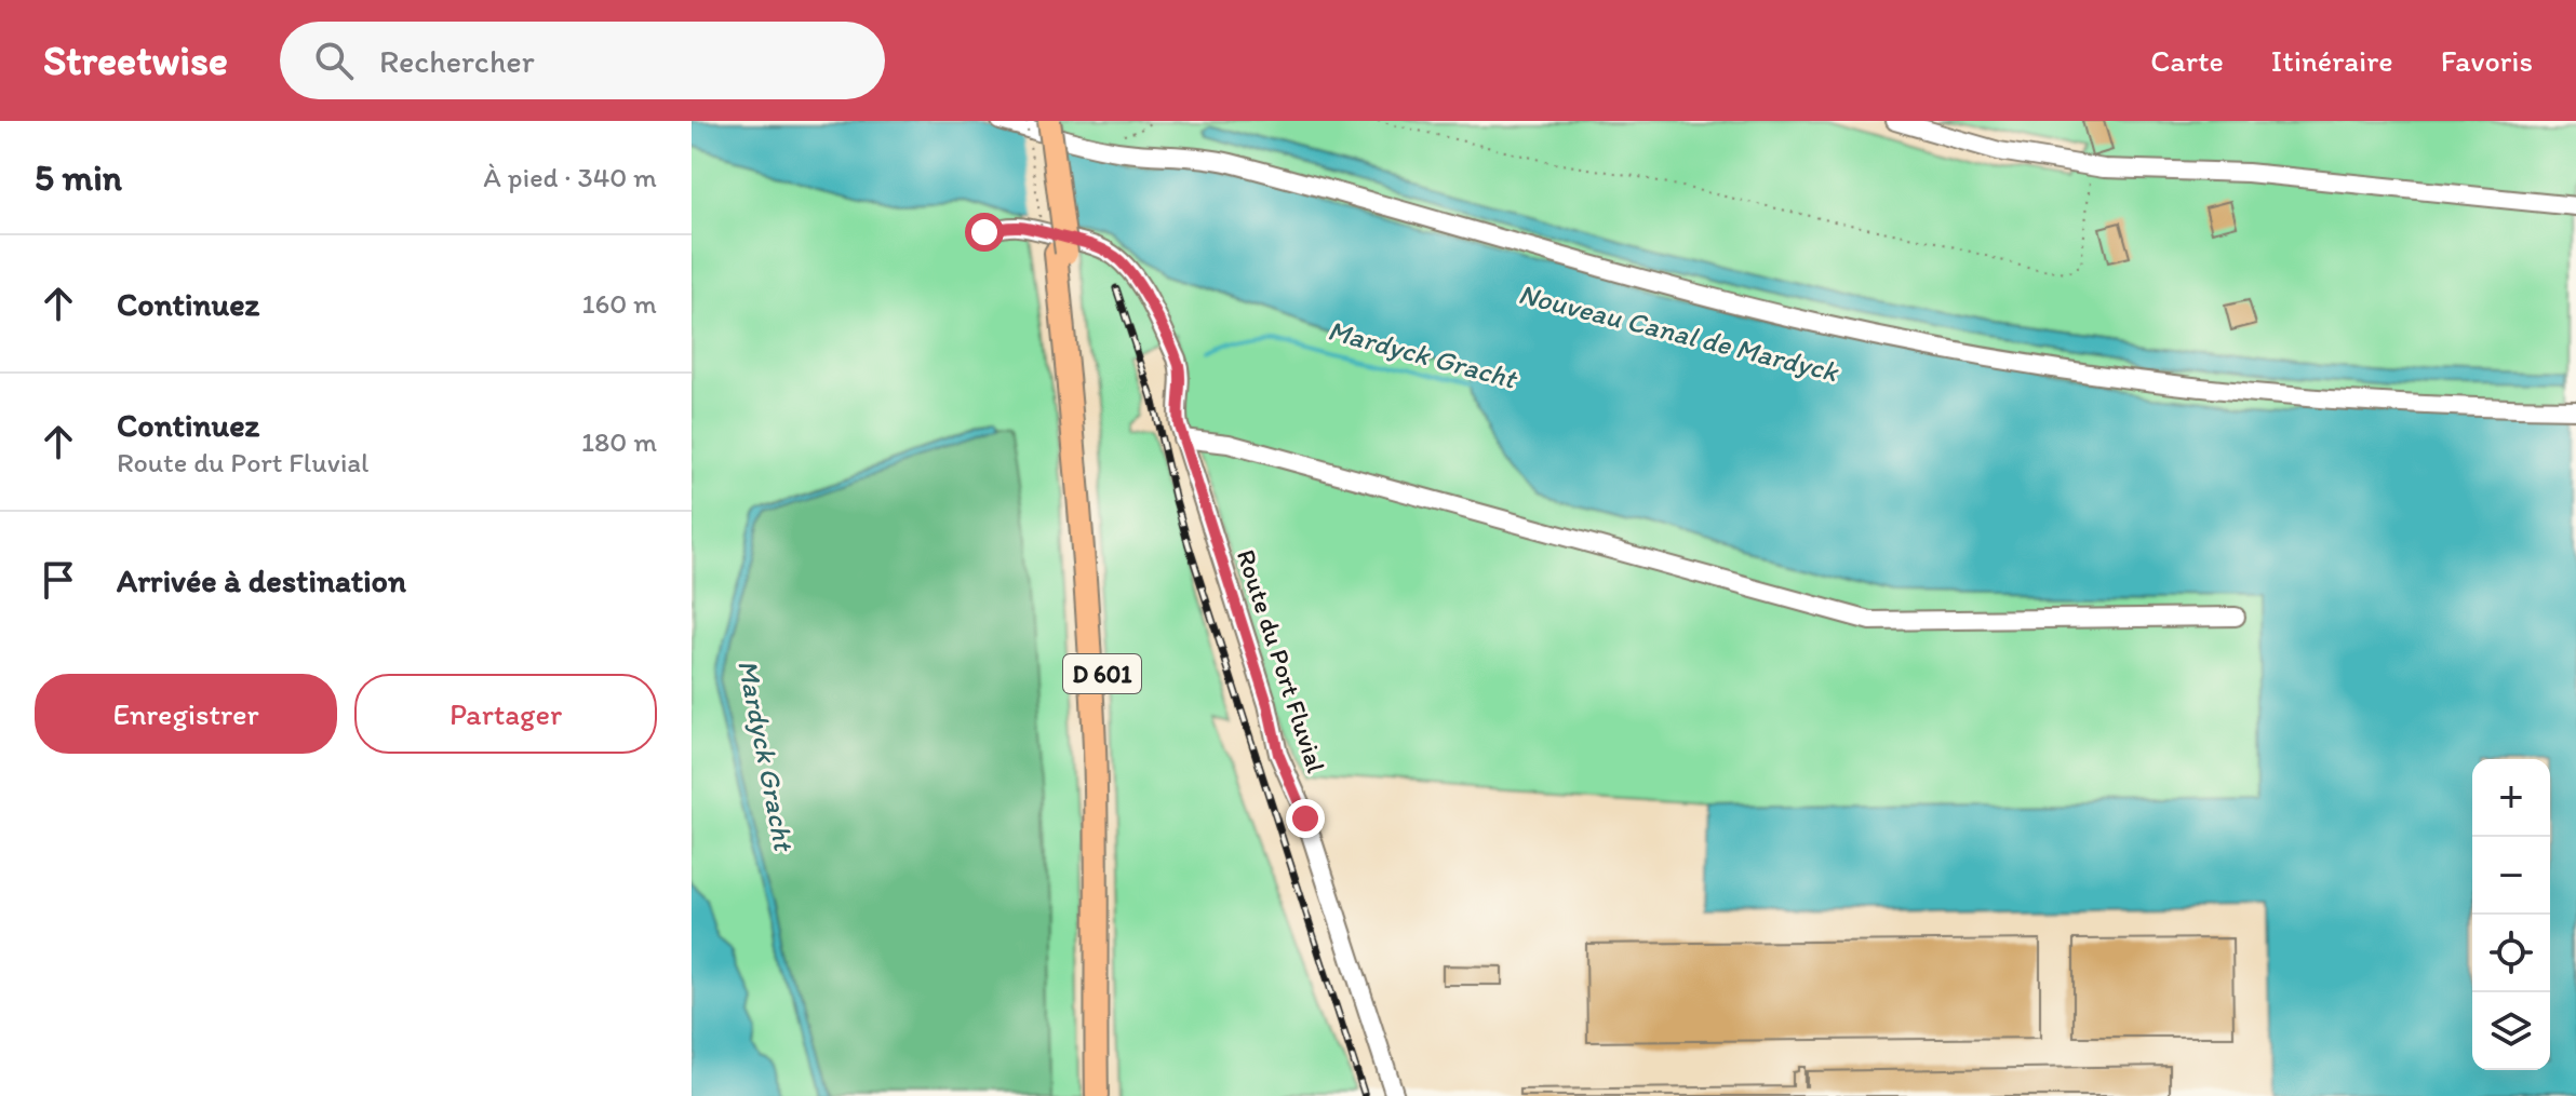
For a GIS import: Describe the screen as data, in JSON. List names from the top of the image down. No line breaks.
{"streets":{"main road":["D 601"],"street":["Route du Port Fluvial"]},"water":["Nouveau Canal de Mardyck","Mardyck Gracht"],"page":{"header":"Streetwise","search":"Rechercher","nav":["Carte","Itinéraire","Favoris"],"heading":["5 min","À pied · 340 m"],"list":[["Continuez","160 m"],["Continuez","Route du Port Fluvial","180 m"],"Arrivée à destination"],"buttons":["Enregistrer","Partager"],"map_buttons":["+","−"]}}
